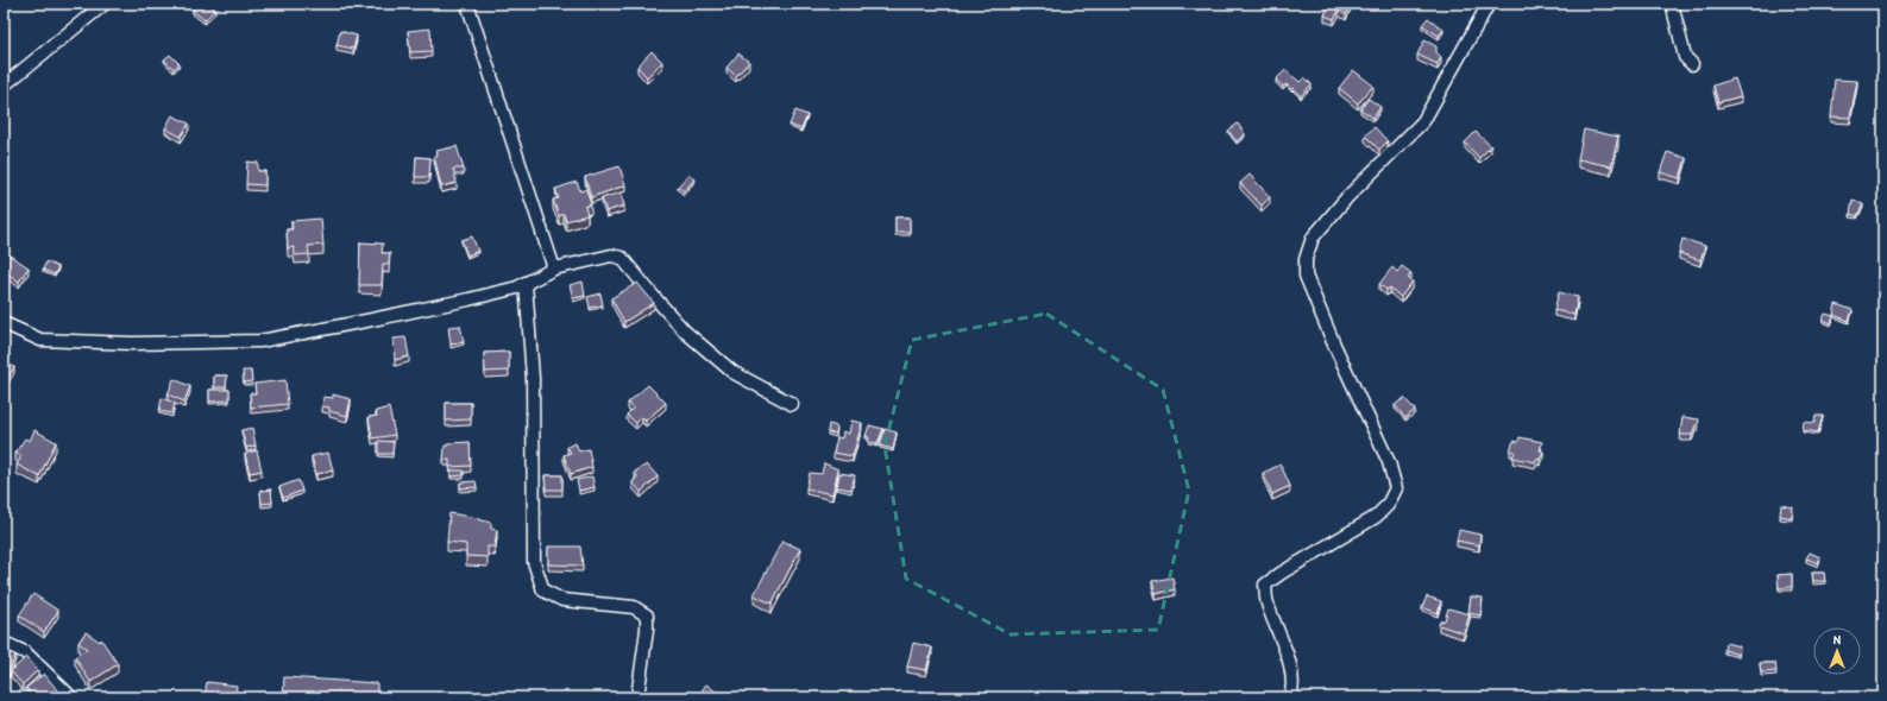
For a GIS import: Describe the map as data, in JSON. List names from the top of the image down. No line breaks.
{"north":"top"}
